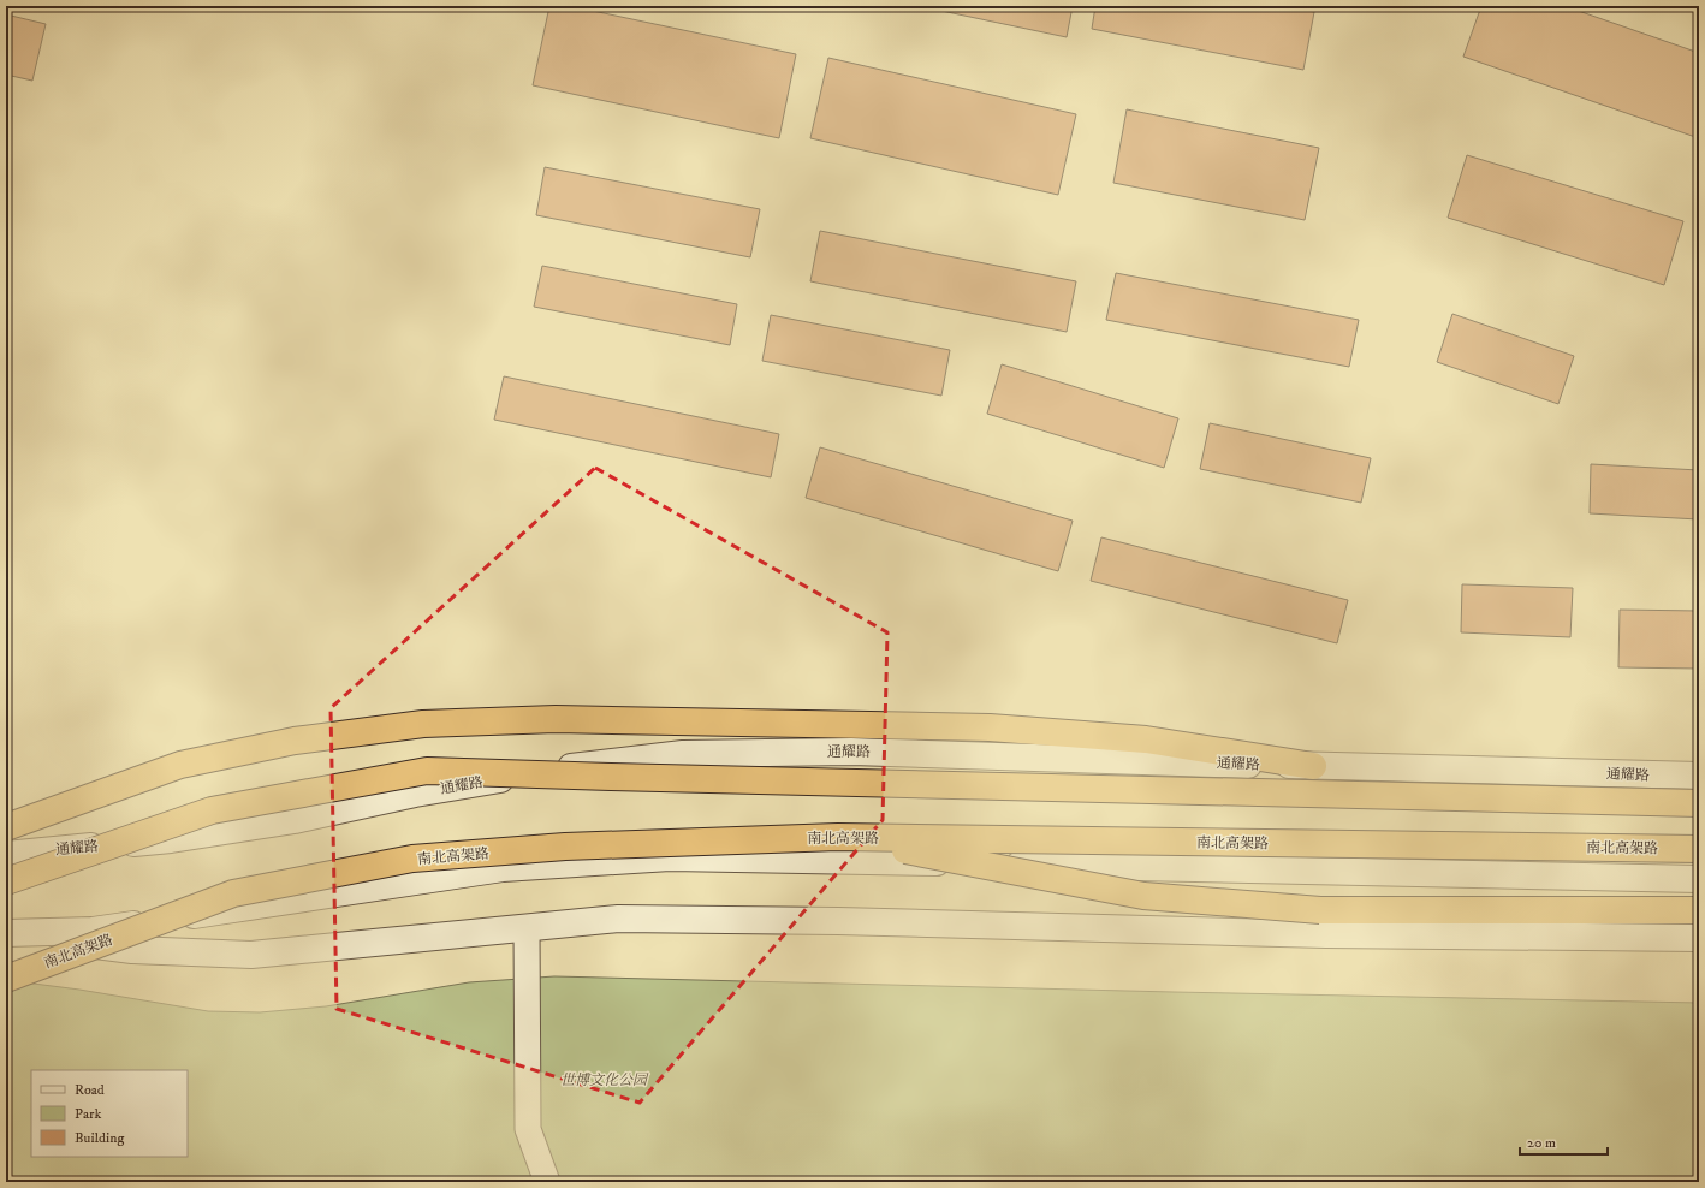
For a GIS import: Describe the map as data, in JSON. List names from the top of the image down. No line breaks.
{"streets":{"highway":["南北高架路"],"street":["通耀路"]},"parks":["世博文化公园"],"legend":["Road","Park","Building"],"scale_bar":"20 m"}
